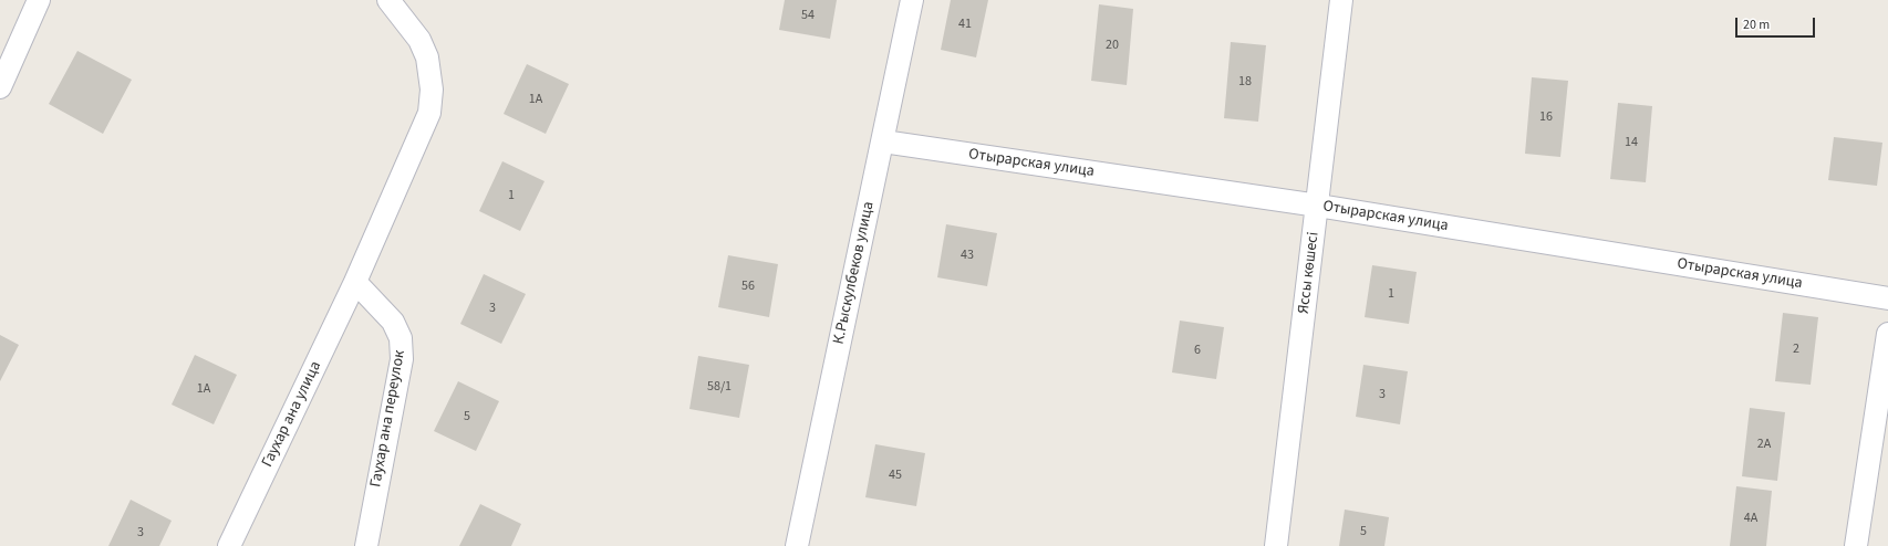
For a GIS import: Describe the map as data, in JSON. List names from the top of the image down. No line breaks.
{"streets":{"street":["Отырарская улица","К.Рыскулбеков улица","Яссы көшесі","Гаухар ана улица","Гаухар ана переулок"]},"crossings":[["Отырарская улица","К.Рыскулбеков улица"],["Отырарская улица","Яссы көшесі"],["Гаухар ана улица","Гаухар ана переулок"]],"house_numbers":["54","41","20","18","1A","16","14","1","43","56","1","3","2","6","58/1","1A","3","5","2A","45","4A","5","3"],"scale_bar":"20 m"}
